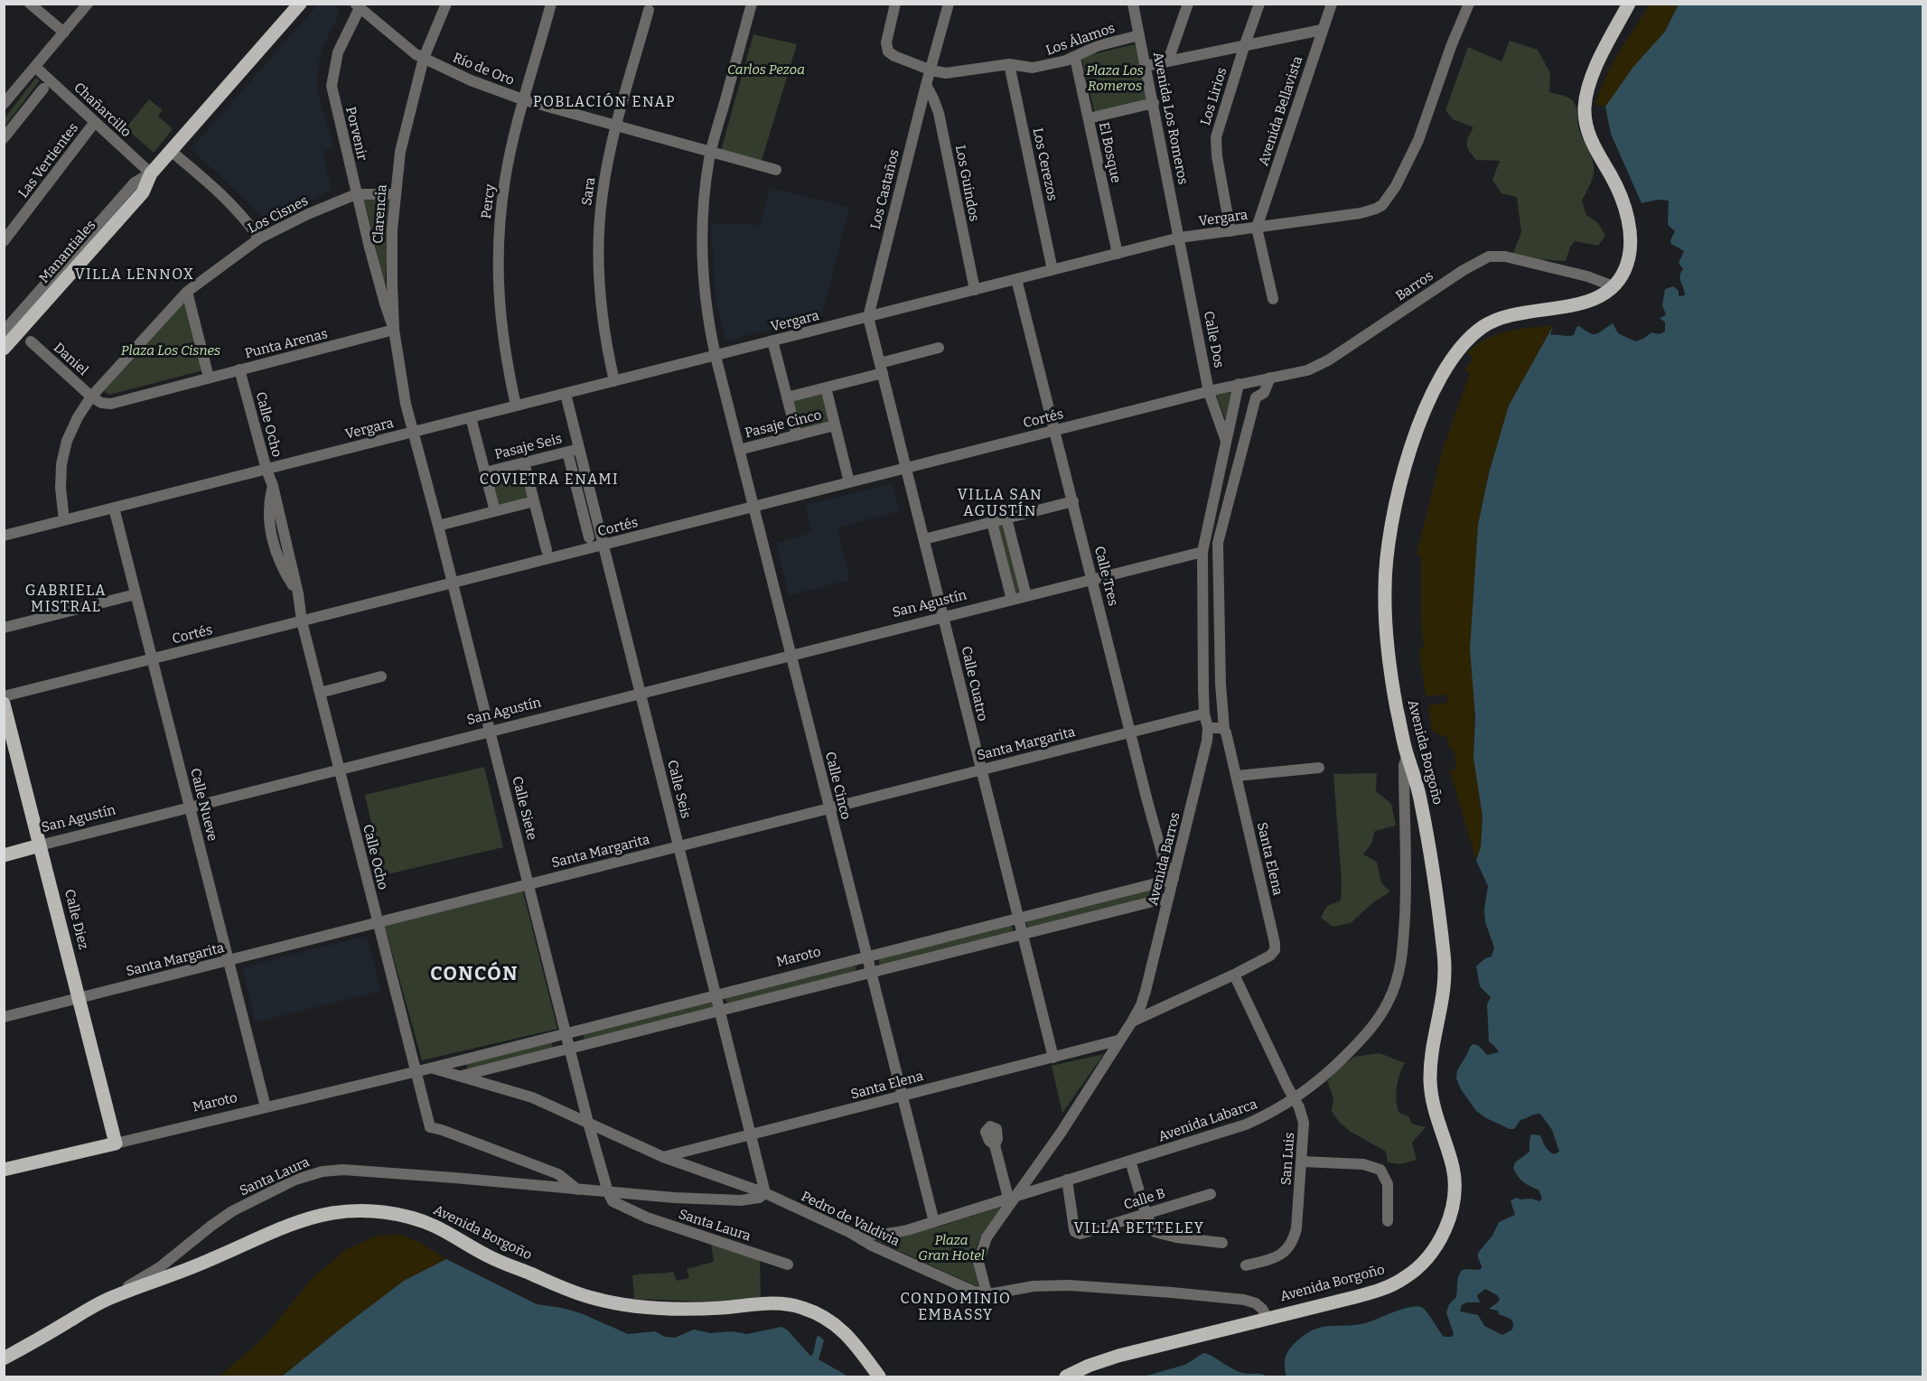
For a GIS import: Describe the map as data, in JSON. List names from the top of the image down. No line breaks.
{"streets":{"main road":["Manantiales","San Agustín","Avenida Borgoño","Calle Diez","Maroto"],"street":["Los Álamos","Río de Oro","Los Lirios","Chañarcillo","Avenida Bellavista","Avenida Los Romeros","Porvenir","El Bosque","Las Vertientes","Los Cerezos","Los Guindos","Los Castaños","Sara","Percy","Clarencia","Los Cisnes","Vergara","Barros","Calle Dos","Punta Arenas","Daniel","Cortés","Calle Ocho","Pasaje Cinco","Pasaje Seis","Calle Tres","Calle Cuatro","Santa Margarita","Calle Cinco","Calle Seis","Calle Nueve","Calle Siete","Avenida Barros","Santa Elena","Avenida Labarca","San Luis","Santa Laura","Calle B","Pedro de Valdivia"]},"crossings":[["Los Álamos","Avenida Los Romeros"],["Los Álamos","El Bosque"],["Los Álamos","Los Cerezos"],["Los Álamos","Los Castaños"],["Río de Oro","Porvenir"],["Río de Oro","Sara"],["Río de Oro","Percy"],["Río de Oro","Clarencia"],["Río de Oro","Calle Cinco"],["Los Lirios","Vergara"],["Chañarcillo","Las Vertientes"],["Chañarcillo","Manantiales"],["Avenida Bellavista","Vergara"],["Avenida Los Romeros","Vergara"],["Avenida Los Romeros","Calle Dos"],["Porvenir","Clarencia"],["Porvenir","Los Cisnes"],["Porvenir","Punta Arenas"],["El Bosque","Vergara"],["Los Cerezos","Vergara"],["Los Guindos","Los Castaños"],["Los Guindos","Vergara"],["Los Castaños","Vergara"],["Los Castaños","Calle Cuatro"],["Sara","Vergara"],["Percy","Vergara"],["Clarencia","Los Cisnes"],["Clarencia","Vergara"],["Clarencia","Punta Arenas"],["Clarencia","Calle Siete"],["Los Cisnes","Vergara"],["Los Cisnes","Punta Arenas"],["Los Cisnes","Daniel"],["Vergara","Calle Dos"],["Vergara","Calle Ocho"],["Vergara","Calle Tres"],["Vergara","Calle Cuatro"],["Vergara","Calle Cinco"],["Vergara","Calle Seis"],["Vergara","Calle Nueve"],["Vergara","Calle Siete"],["Barros","Cortés"],["Barros","Avenida Borgoño"],["Barros","Avenida Barros"],["Calle Dos","Cortés"],["Calle Dos","Avenida Barros"],["Punta Arenas","Daniel"],["Punta Arenas","Calle Ocho"],["Cortés","Calle Ocho"],["Cortés","Calle Tres"],["Cortés","Calle Cuatro"],["Cortés","Calle Cinco"],["Cortés","Calle Seis"],["Cortés","Calle Nueve"],["Cortés","Calle Siete"],["Cortés","Avenida Barros"],["Calle Ocho","San Agustín"],["Calle Ocho","Santa Margarita"],["Calle Ocho","Maroto"],["Calle Ocho","Santa Laura"],["Pasaje Cinco","Calle Cinco"],["Pasaje Seis","Calle Seis"],["Calle Tres","San Agustín"],["Calle Tres","Santa Margarita"],["Calle Tres","Avenida Barros"],["Calle Tres","Maroto"],["San Agustín","Calle Cuatro"],["San Agustín","Calle Cinco"],["San Agustín","Calle Seis"],["San Agustín","Calle Nueve"],["San Agustín","Calle Siete"],["San Agustín","Avenida Barros"],["San Agustín","Calle Diez"],["Calle Cuatro","Santa Margarita"],["Calle Cuatro","Santa Elena"],["Calle Cuatro","Maroto"],["Santa Margarita","Calle Cinco"],["Santa Margarita","Calle Seis"],["Santa Margarita","Calle Nueve"],["Santa Margarita","Calle Siete"],["Santa Margarita","Avenida Barros"],["Santa Margarita","Calle Diez"],["Avenida Borgoño","Avenida Labarca"],["Avenida Borgoño","Santa Laura"],["Avenida Borgoño","Pedro de Valdivia"],["Calle Cinco","Santa Elena"],["Calle Cinco","Maroto"],["Calle Cinco","Avenida Labarca"],["Calle Seis","Santa Elena"],["Calle Seis","Maroto"],["Calle Seis","Santa Laura"],["Calle Seis","Pedro de Valdivia"],["Calle Nueve","Maroto"],["Calle Siete","Maroto"],["Calle Siete","Santa Laura"],["Calle Siete","Pedro de Valdivia"],["Avenida Barros","Santa Elena"],["Avenida Barros","Maroto"],["Avenida Barros","Avenida Labarca"],["Avenida Barros","Pedro de Valdivia"],["Santa Elena","San Luis"],["Santa Elena","Pedro de Valdivia"],["Calle Diez","Maroto"],["Avenida Labarca","San Luis"],["Avenida Labarca","Calle B"],["Avenida Labarca","Pedro de Valdivia"],["Santa Laura","Pedro de Valdivia"]],"districts":["POBLACIÓN ENAP","VILLA LENNOX","COVIETRA ENAMI","VILLA SAN AGUSTÍN","GABRIELA MISTRAL","CONCÓN","VILLA BETTELEY","CONDOMINIO EMBASSY"],"parks":["Carlos Pezoa","Plaza Los Romeros","Plaza Los Cisnes","Plaza Gran Hotel"]}
